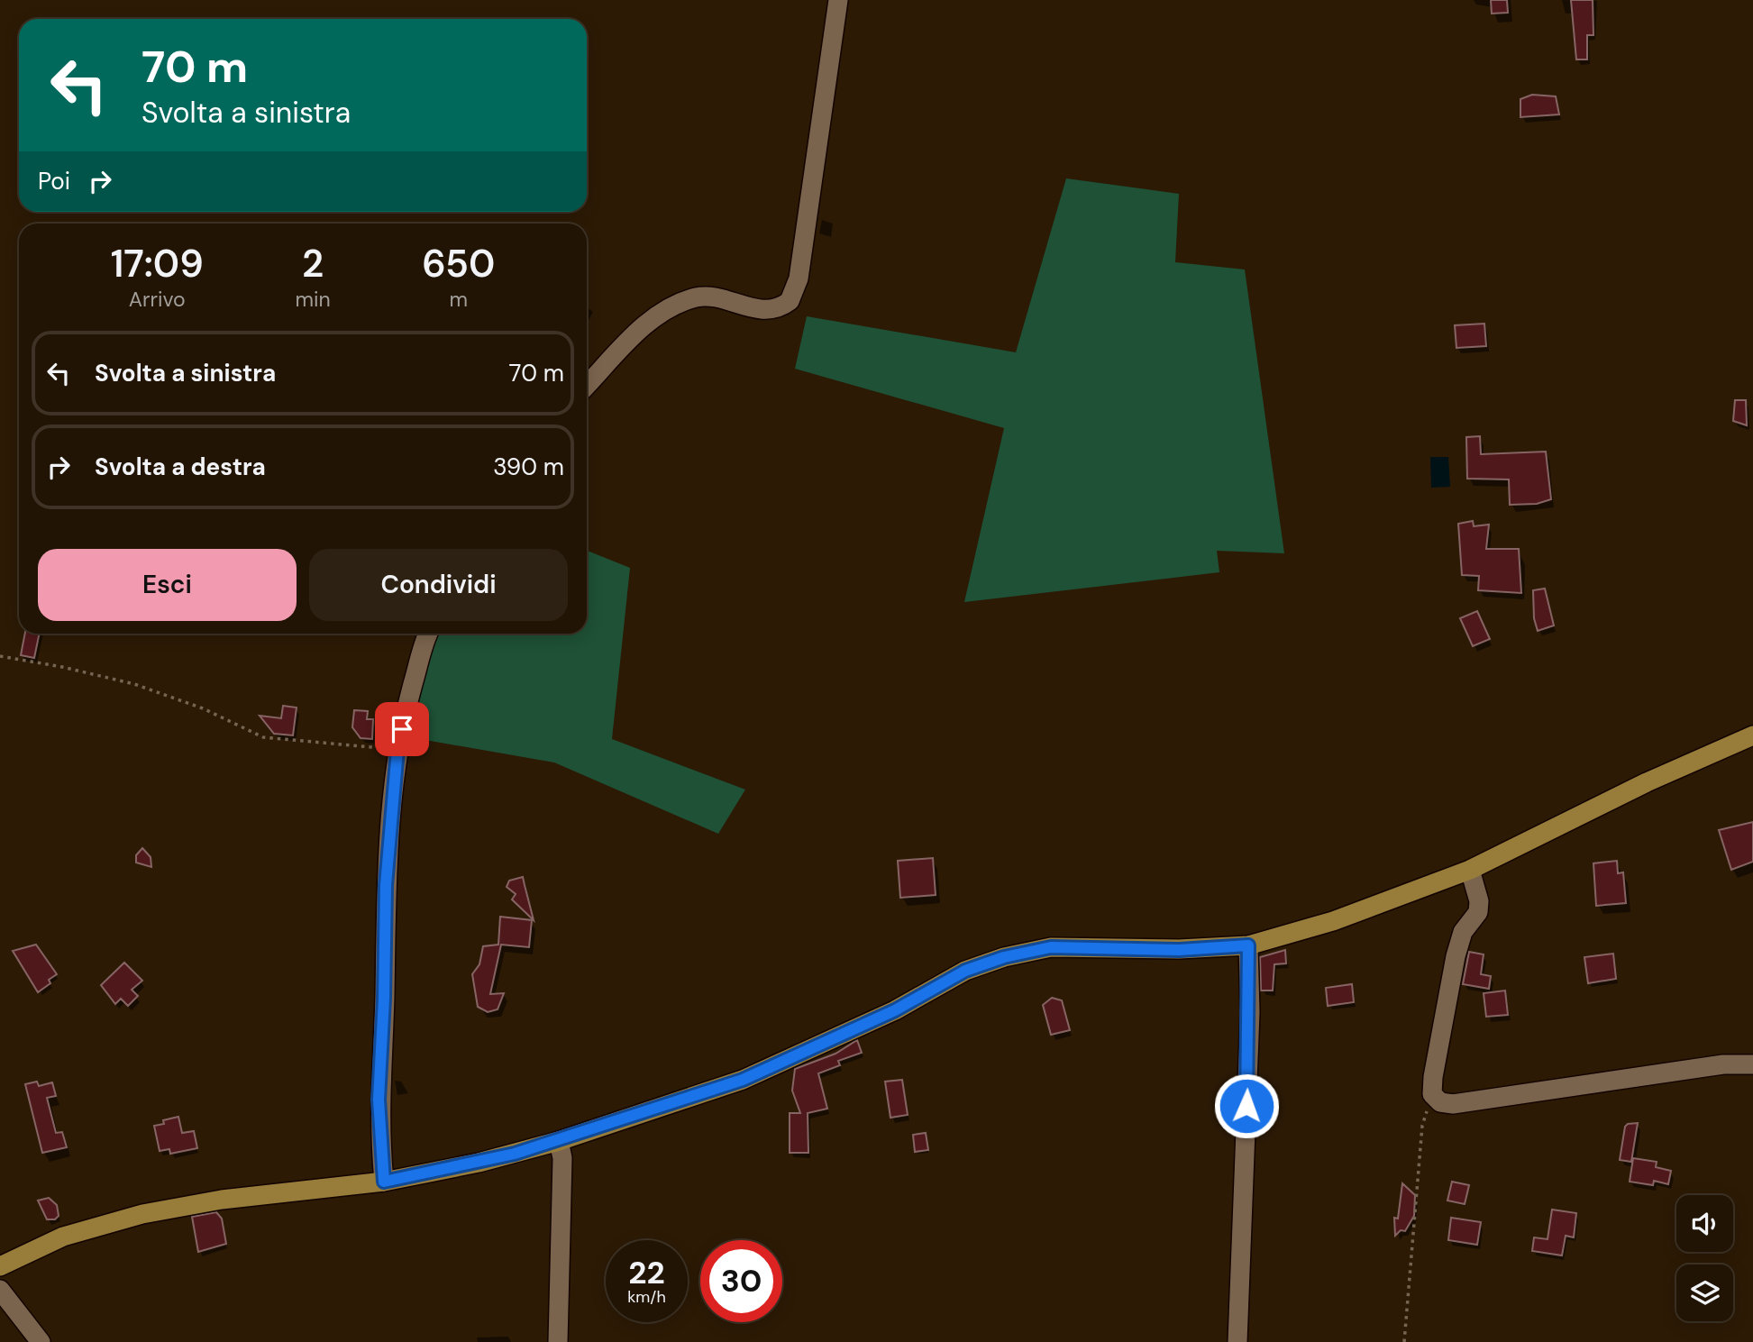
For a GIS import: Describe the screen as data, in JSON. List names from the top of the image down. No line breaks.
{"page":{"turn":["70 m","Svolta a sinistra"],"then":"Poi","eta":["17:09","Arrivo","2","min","650","m"],"list":[{"name":"Svolta a sinistra","value":"70 m"},{"name":"Svolta a destra","value":"390 m"}],"buttons":["Esci","Condividi"],"speed":"22 km/h","limit":"30"}}
